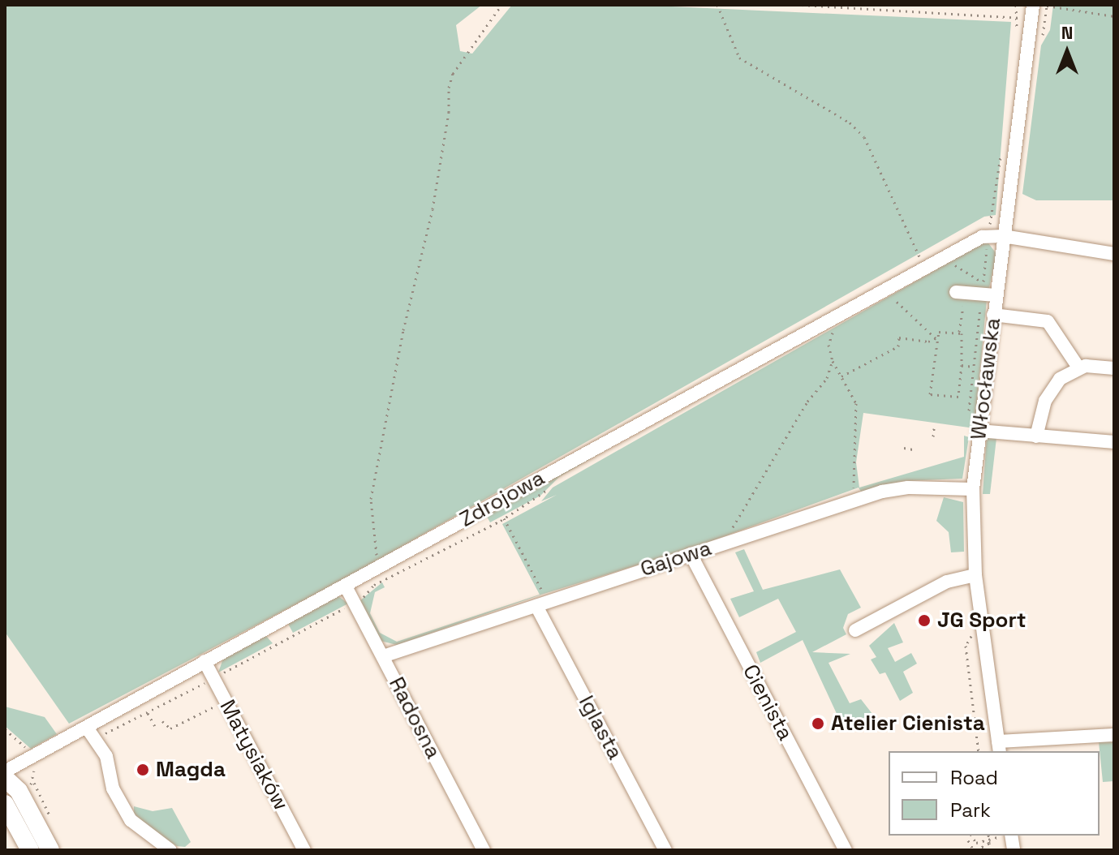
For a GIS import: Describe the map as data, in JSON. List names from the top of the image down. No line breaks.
{"streets":{"street":["Włocławska","Zdrojowa","Gajowa","Cienista","Radosna","Iglasta","Matysiaków"]},"crossings":[["Włocławska","Zdrojowa"],["Włocławska","Gajowa"],["Zdrojowa","Radosna"],["Zdrojowa","Matysiaków"],["Gajowa","Cienista"],["Gajowa","Radosna"],["Gajowa","Iglasta"]],"places":["JG Sport","Atelier Cienista","Magda"],"legend":["Road","Park"],"north":"top"}
